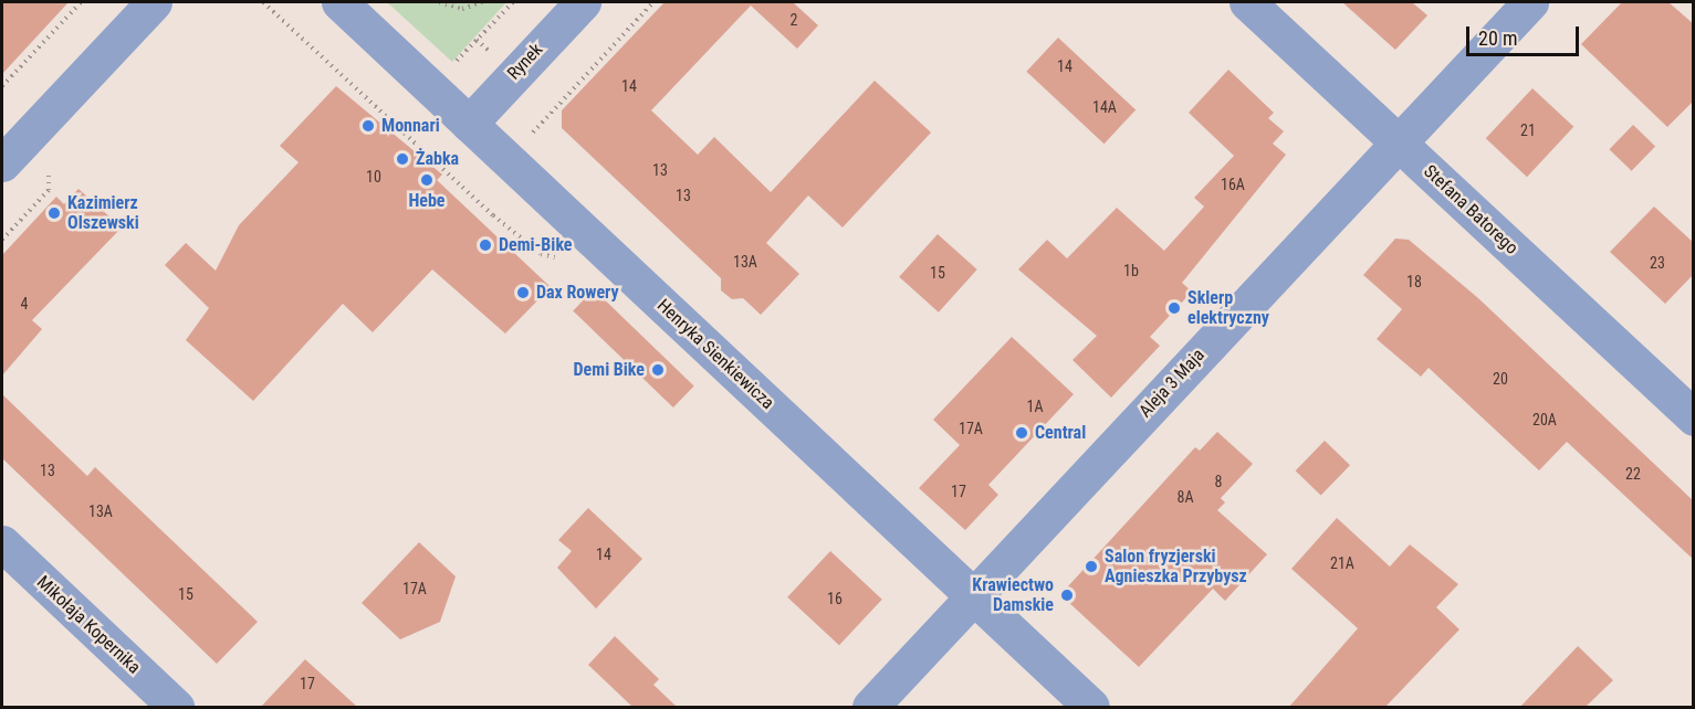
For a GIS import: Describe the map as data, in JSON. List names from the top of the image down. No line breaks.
{"streets":{"street":["Rynek","Stefana Batorego","Henryka Sienkiewicza","Aleja 3 Maja","Mikołaja Kopernika"]},"crossings":[["Rynek","Henryka Sienkiewicza"],["Stefana Batorego","Aleja 3 Maja"],["Henryka Sienkiewicza","Aleja 3 Maja"]],"places":["Monnari","Żabka","Hebe","Kazimierz Olszewski","Demi-Bike","Dax Rowery","Sklerp elektryczny","Demi Bike","Central","Salon fryzjerski Agnieszka Przybysz","Krawiectwo Damskie"],"house_numbers":["2","14","14","14A","21","13","10","16A","13","13A","23","1b","15","18","4","20","1A","20A","17A","13","22","8","17","8A","13A","14","21A","17A","15","16","17"],"scale_bar":"20 m"}
